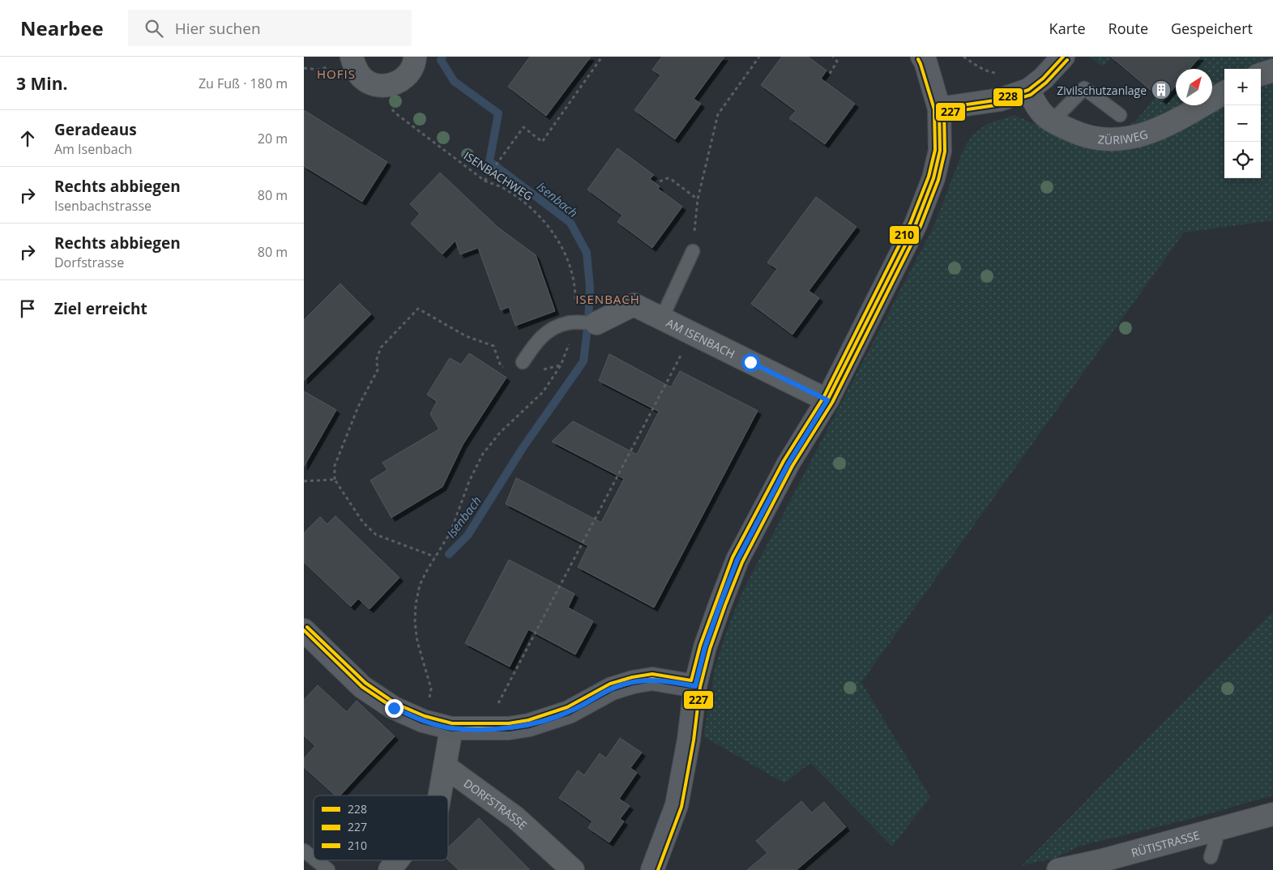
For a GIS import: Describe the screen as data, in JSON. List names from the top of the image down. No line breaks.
{"streets":{"street":["ZÜRIWEG","AM ISENBACH","DORFSTRASSE","RÜTISTRASSE"],"path":["ISENBACHWEG"]},"districts":["HOFIS","ISENBACH"],"water":["Isenbach"],"places":{"building":["Zivilschutzanlage"]},"lines":["transit line 228","transit line 210","transit line 227"],"legend":["228","227","210"],"north":"top right","page":{"header":"Nearbee","search":"Hier suchen","nav":["Karte","Route","Gespeichert"],"heading":["3 Min.","Zu Fuß · 180 m"],"map_buttons":["+","−"],"list":[["Geradeaus","Am Isenbach","20 m"],["Rechts abbiegen","Isenbachstrasse","80 m"],["Rechts abbiegen","Dorfstrasse","80 m"],"Ziel erreicht"]}}
